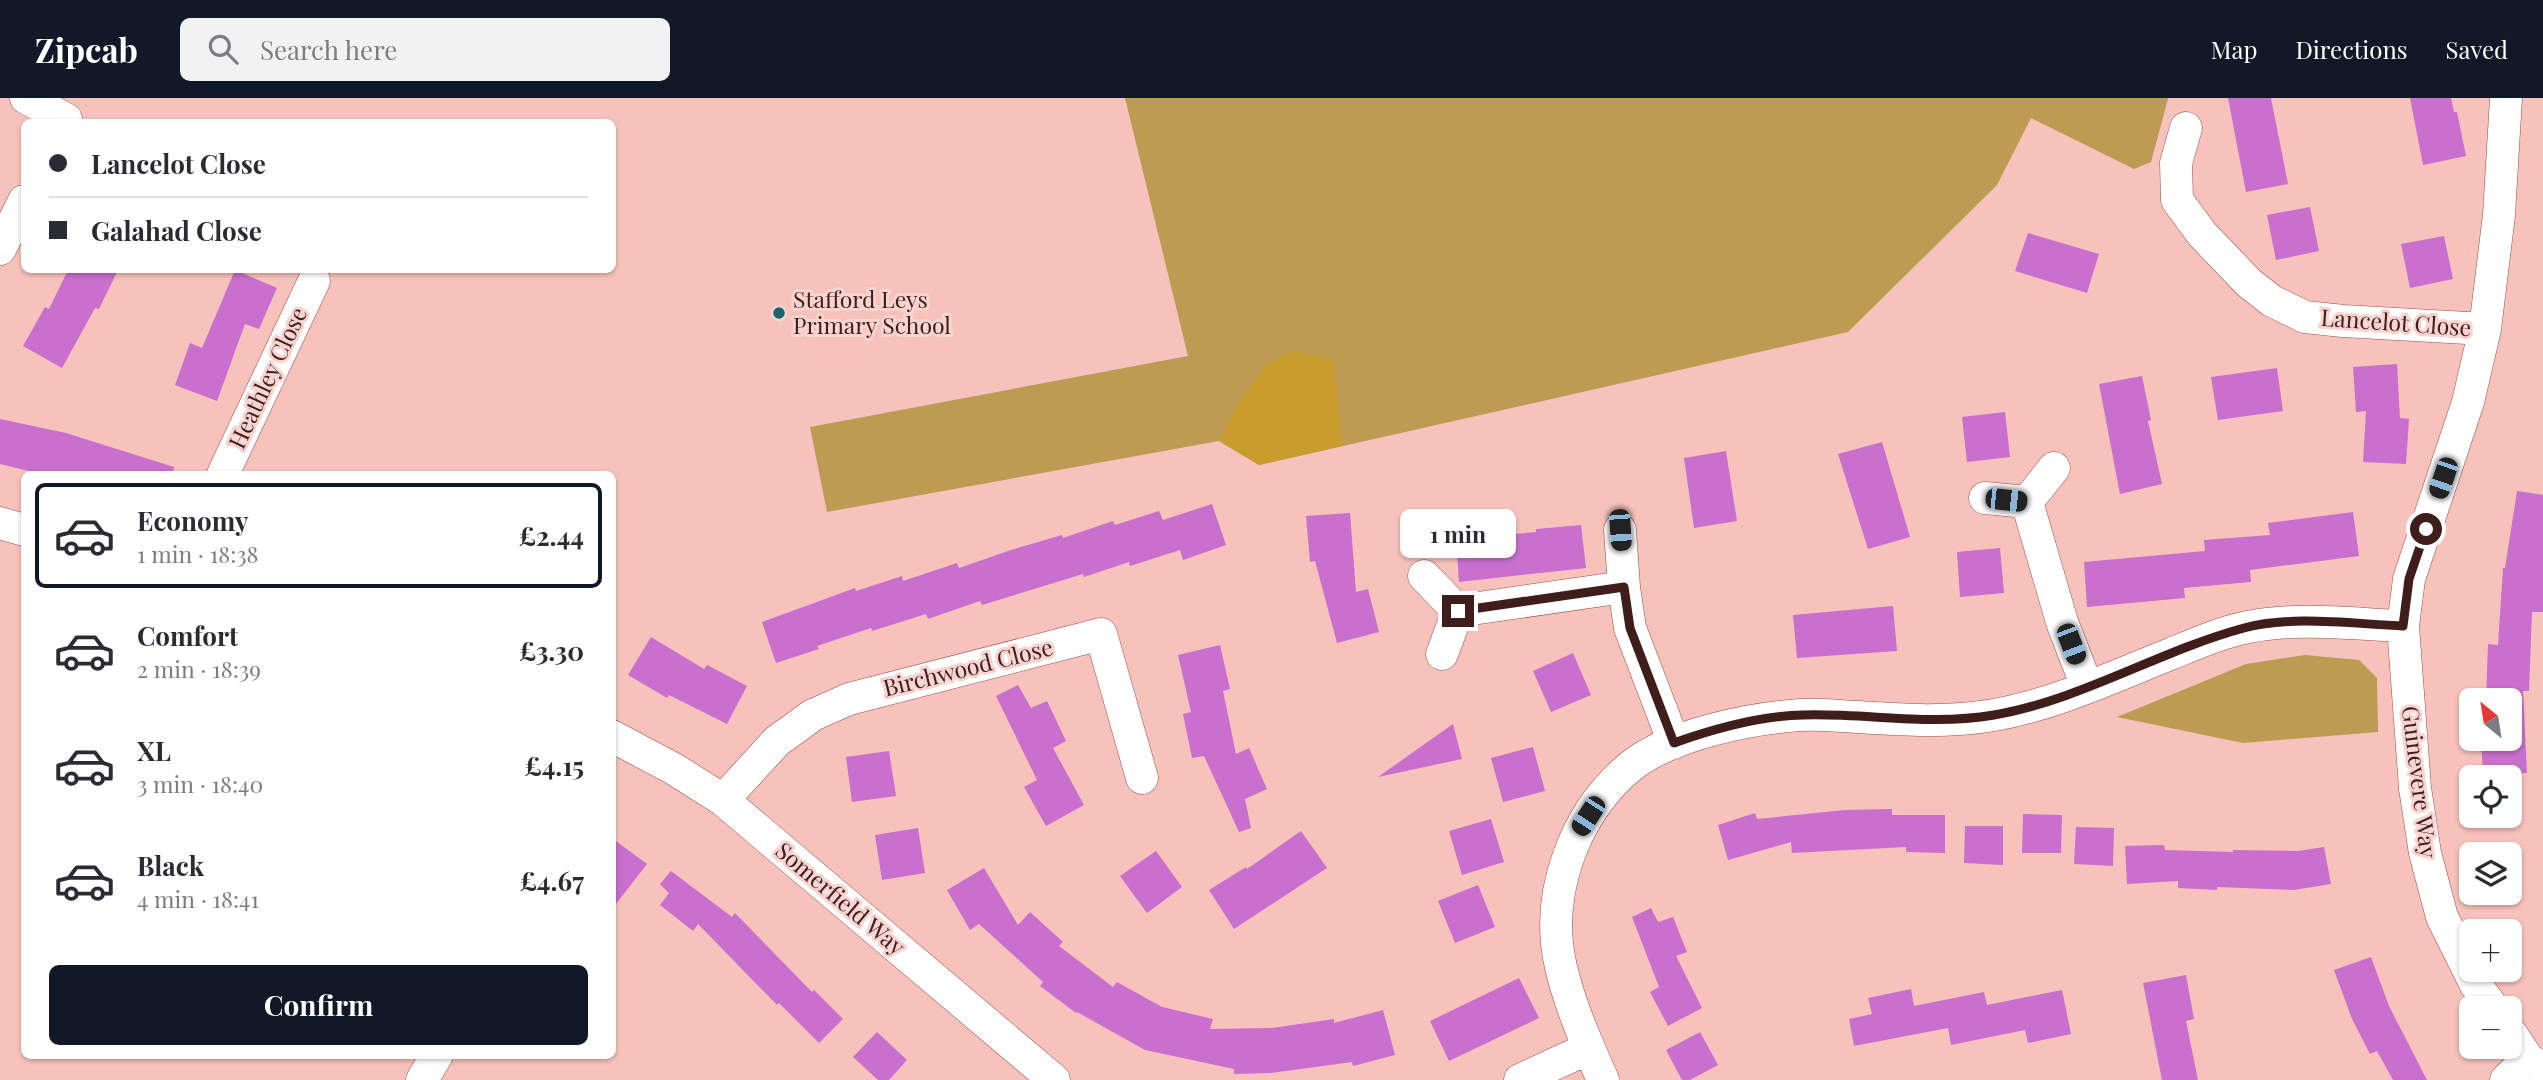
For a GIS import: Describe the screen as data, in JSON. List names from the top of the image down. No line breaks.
{"streets":{"street":["Lancelot Close","Heathley Close","Birchwood Close","Guinevere Way","Somerfield Way"]},"crossings":[["Lancelot Close","Guinevere Way"],["Birchwood Close","Somerfield Way"]],"places":["Stafford Leys Primary School"],"north":"top left","page":{"header":"Zipcab","search":"Search here","nav":["Map","Directions","Saved"],"banner":["Lancelot Close","Galahad Close"],"list":[{"name":"Economy","note":"1 min · 18:38","value":"£2.44"},{"name":"Comfort","note":"2 min · 18:39","value":"£3.30"},{"name":"XL","note":"3 min · 18:40","value":"£4.15"},{"name":"Black","note":"4 min · 18:41","value":"£4.67"}],"bubble":"1 min","map_buttons":["+","−"],"buttons":"Confirm"}}
